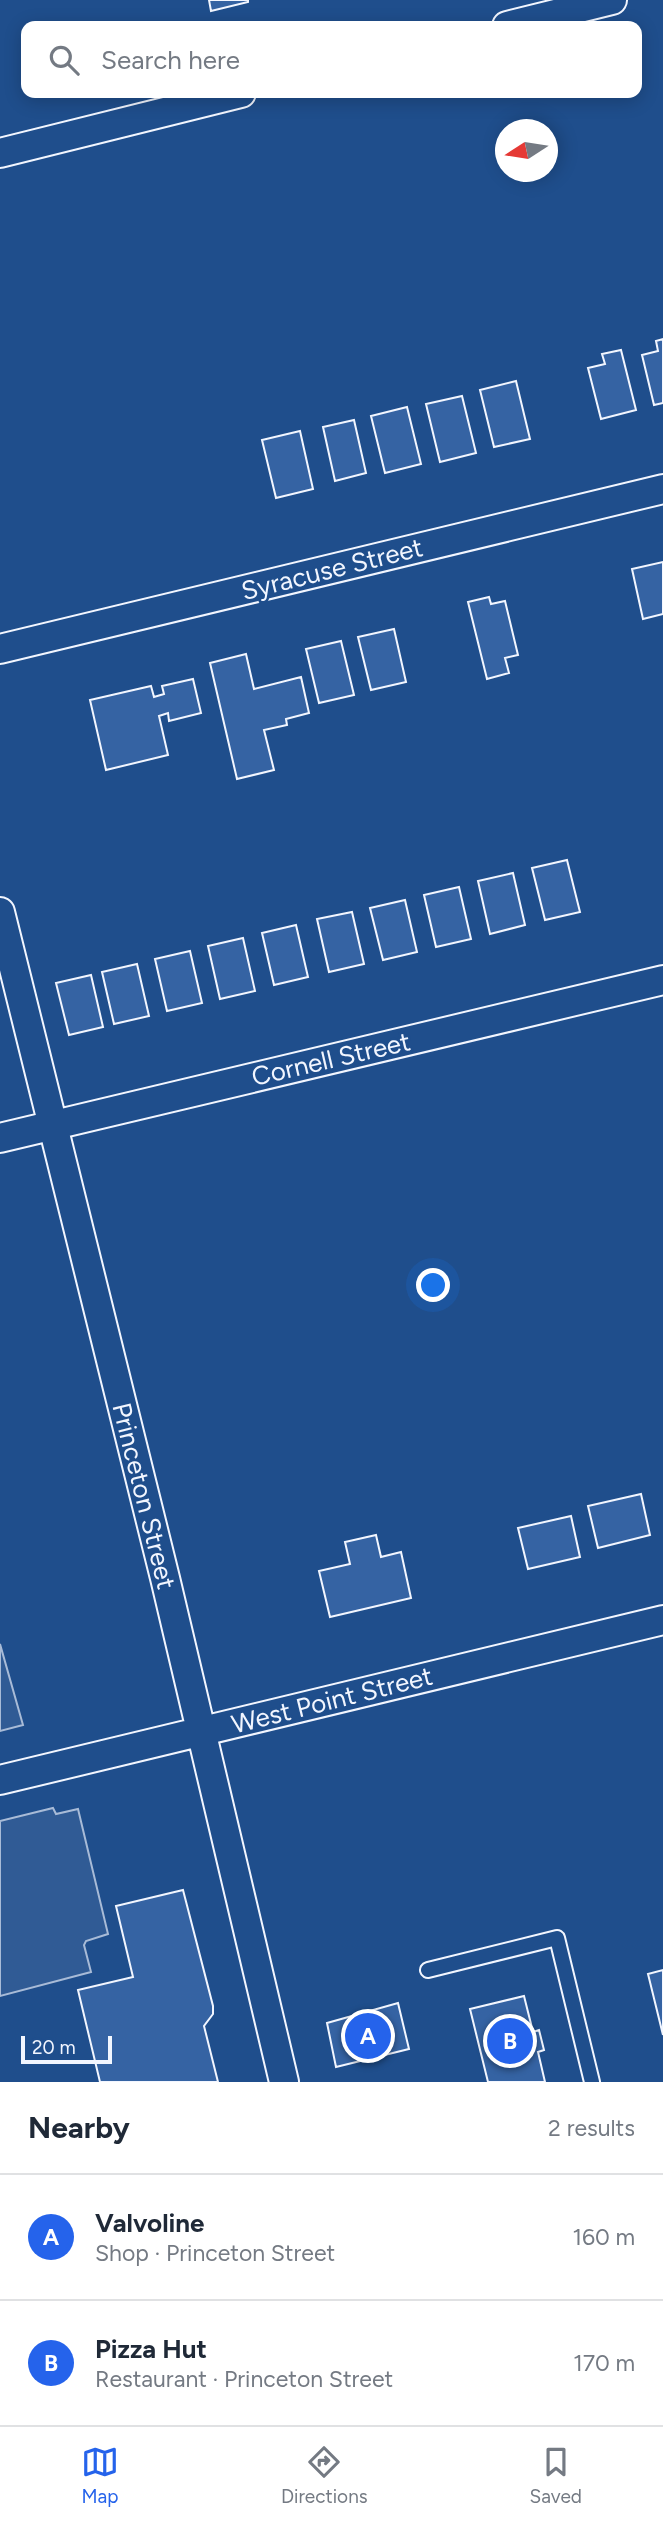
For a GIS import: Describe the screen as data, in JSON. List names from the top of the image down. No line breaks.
{"streets":{"street":["Syracuse Street","Cornell Street","Princeton Street","West Point Street"]},"crossings":[["Cornell Street","Princeton Street"],["Princeton Street","West Point Street"]],"scale_bar":"20 m","north":"left","page":{"search":"Search here","pins":["A","B"],"scale":"20 m","heading":["Nearby","2 results"],"list":[{"mark":"A","name":"Valvoline","note":"Shop · Princeton Street","value":"160 m"},{"mark":"B","name":"Pizza Hut","note":"Restaurant · Princeton Street","value":"170 m"}],"nav":["Map","Directions","Saved"]}}
